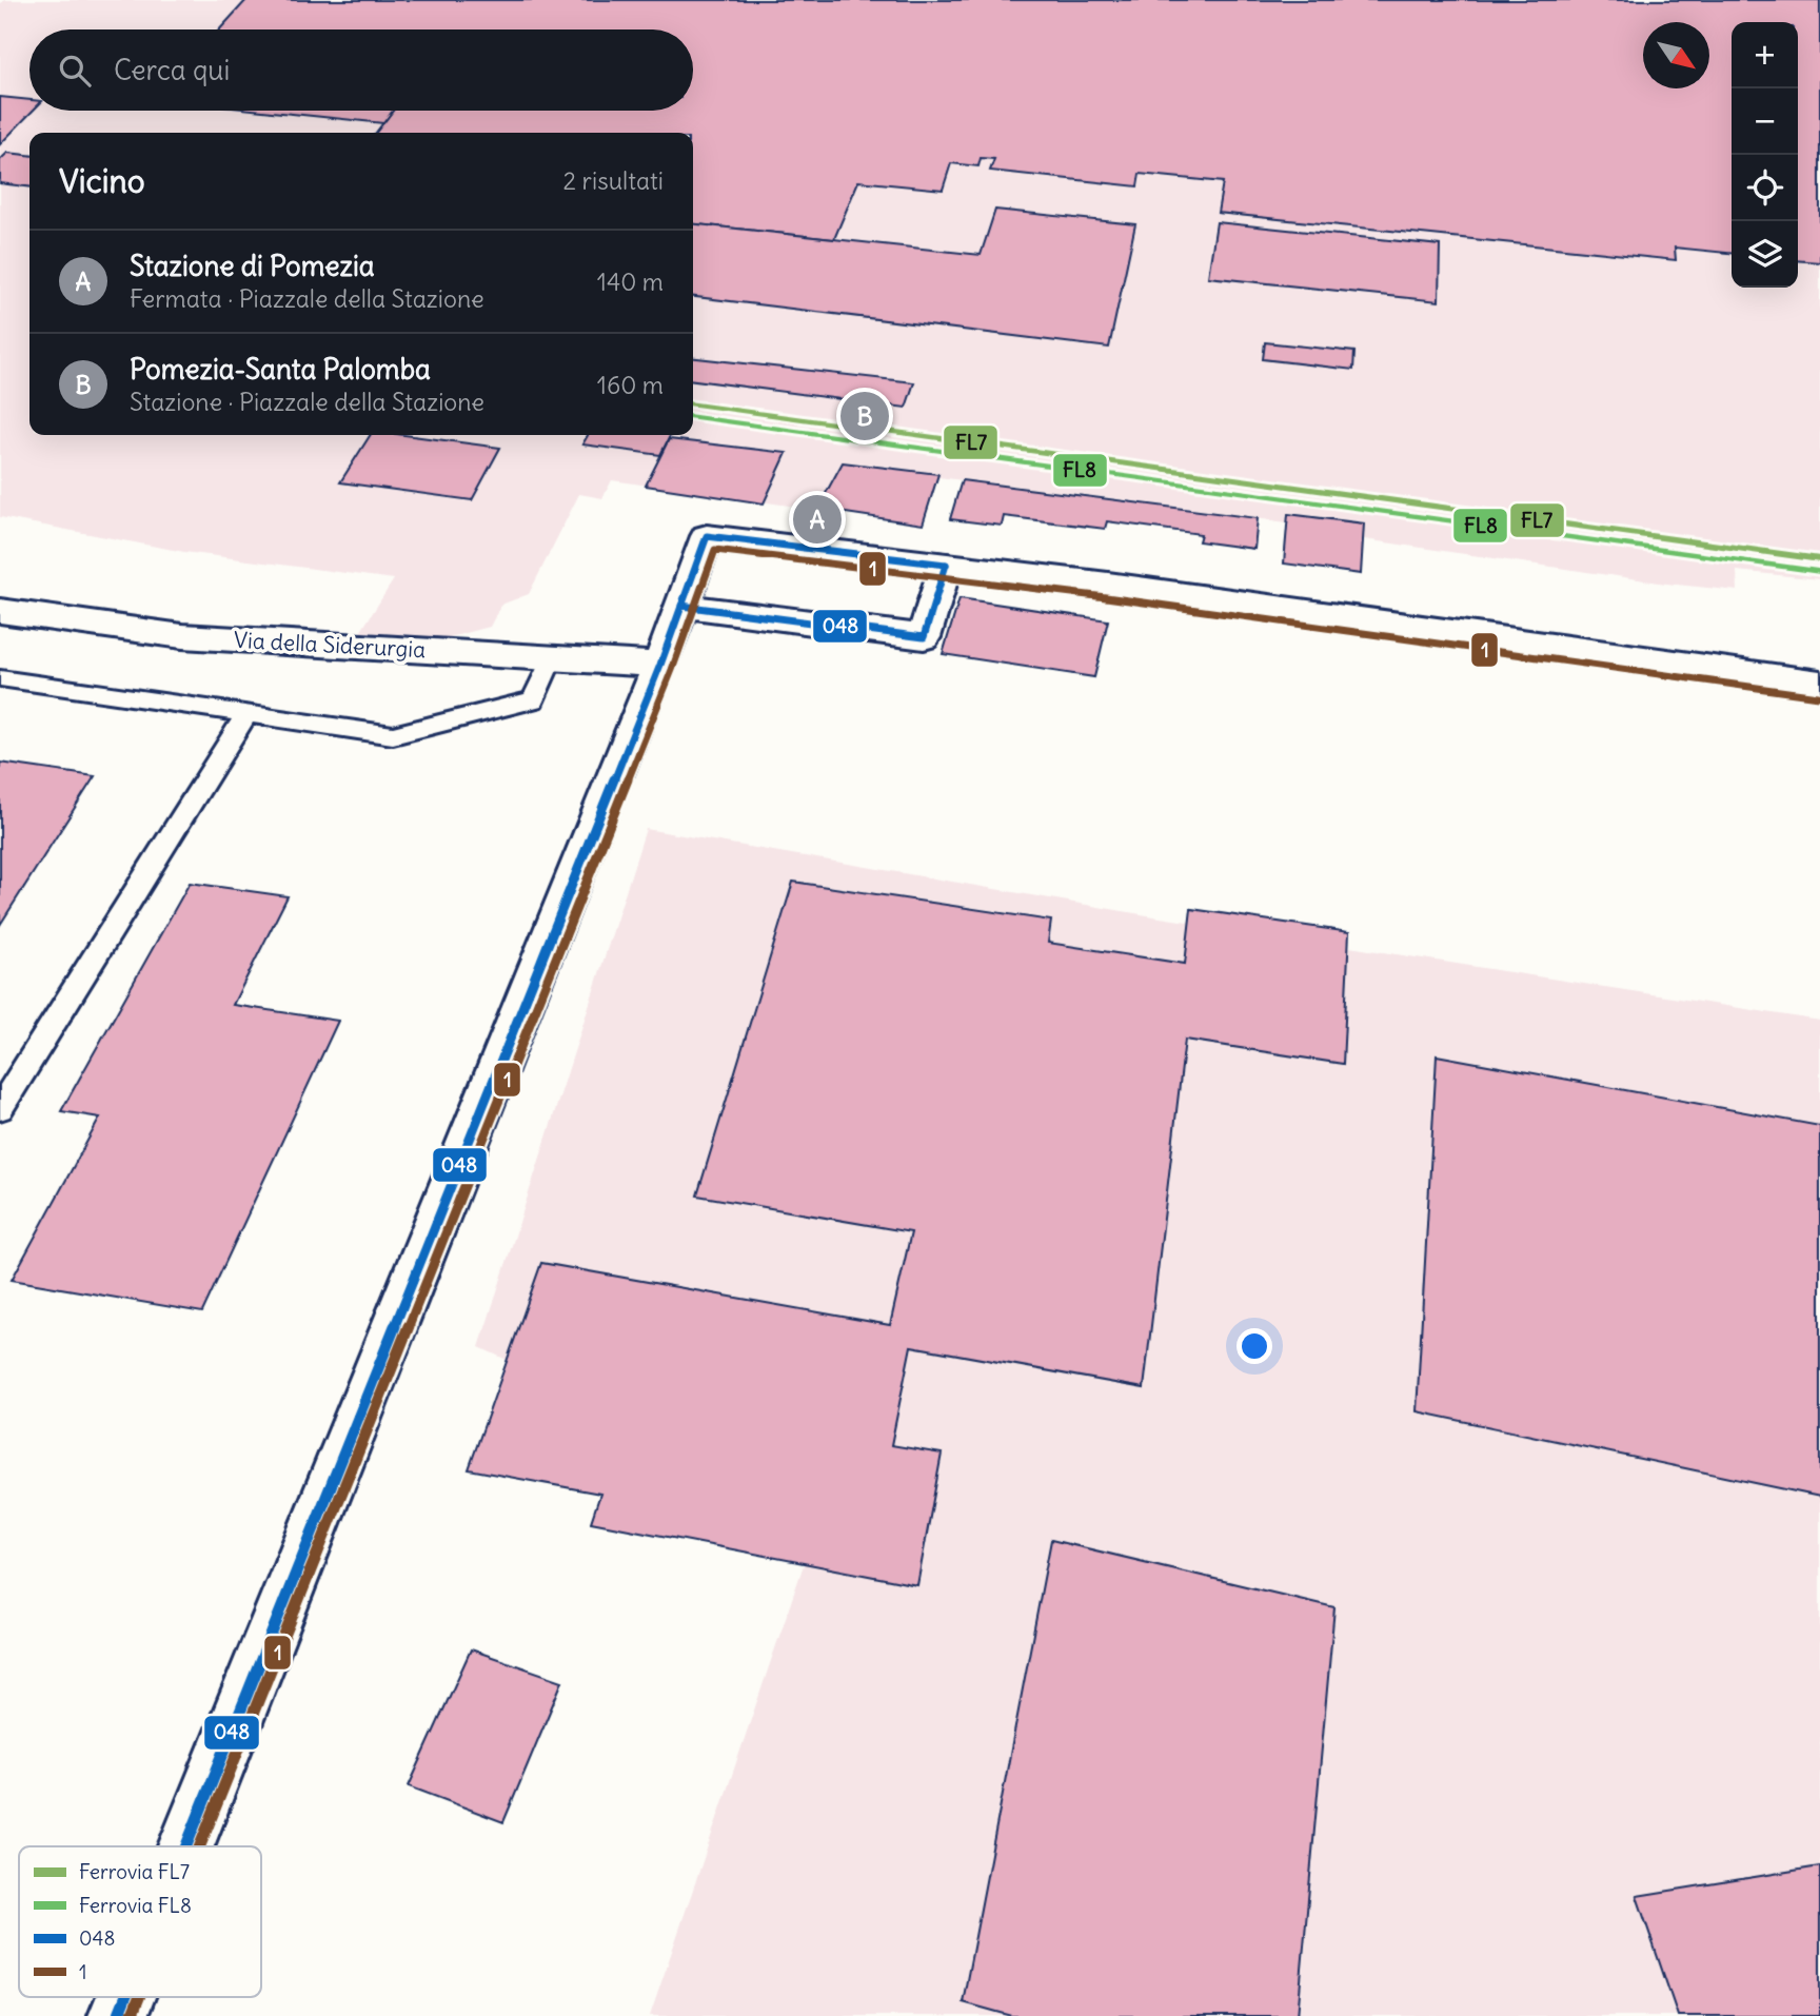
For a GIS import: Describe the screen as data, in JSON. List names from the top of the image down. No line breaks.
{"streets":{"street":["Via della Siderurgia"]},"lines":["rail line FL7","rail line FL8","transit line 048","transit line 1"],"legend":["Ferrovia FL7","Ferrovia FL8","048","1"],"north":"bottom right","page":{"map_buttons":["+","−"],"search":"Cerca qui","heading":["Vicino","2 risultati"],"list":[{"mark":"A","name":"Stazione di Pomezia","note":"Fermata · Piazzale della Stazione","value":"140 m"},{"mark":"B","name":"Pomezia-Santa Palomba","note":"Stazione · Piazzale della Stazione","value":"160 m"}],"pins":["B","A"]}}
